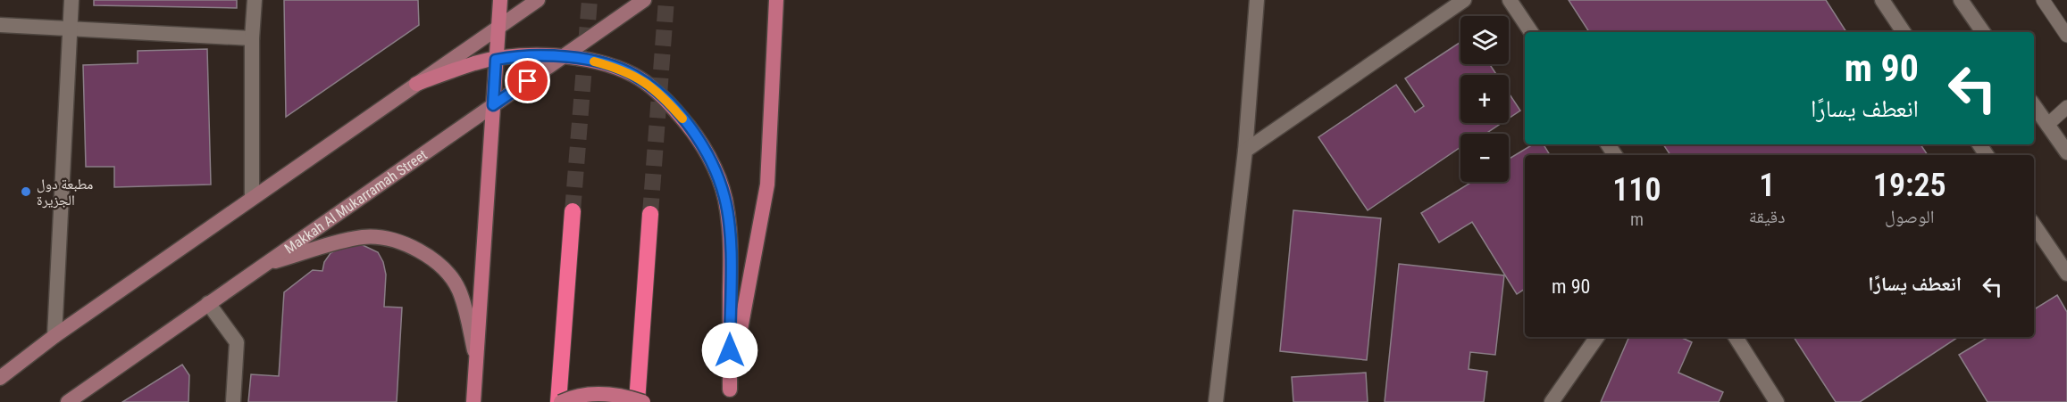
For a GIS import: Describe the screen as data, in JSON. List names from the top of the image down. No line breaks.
{"streets":{"main road":["Makkah Al Mukarramah Street"]},"places":["مطبعة دول الجزيرة"],"page":{"map_buttons":["+","−"],"turn":["90 m","انعطف يسارًا"],"eta":["19:25","الوصول","1","دقيقة","110","m"],"list":[{"name":"انعطف يسارًا","value":"90 m"}]}}
